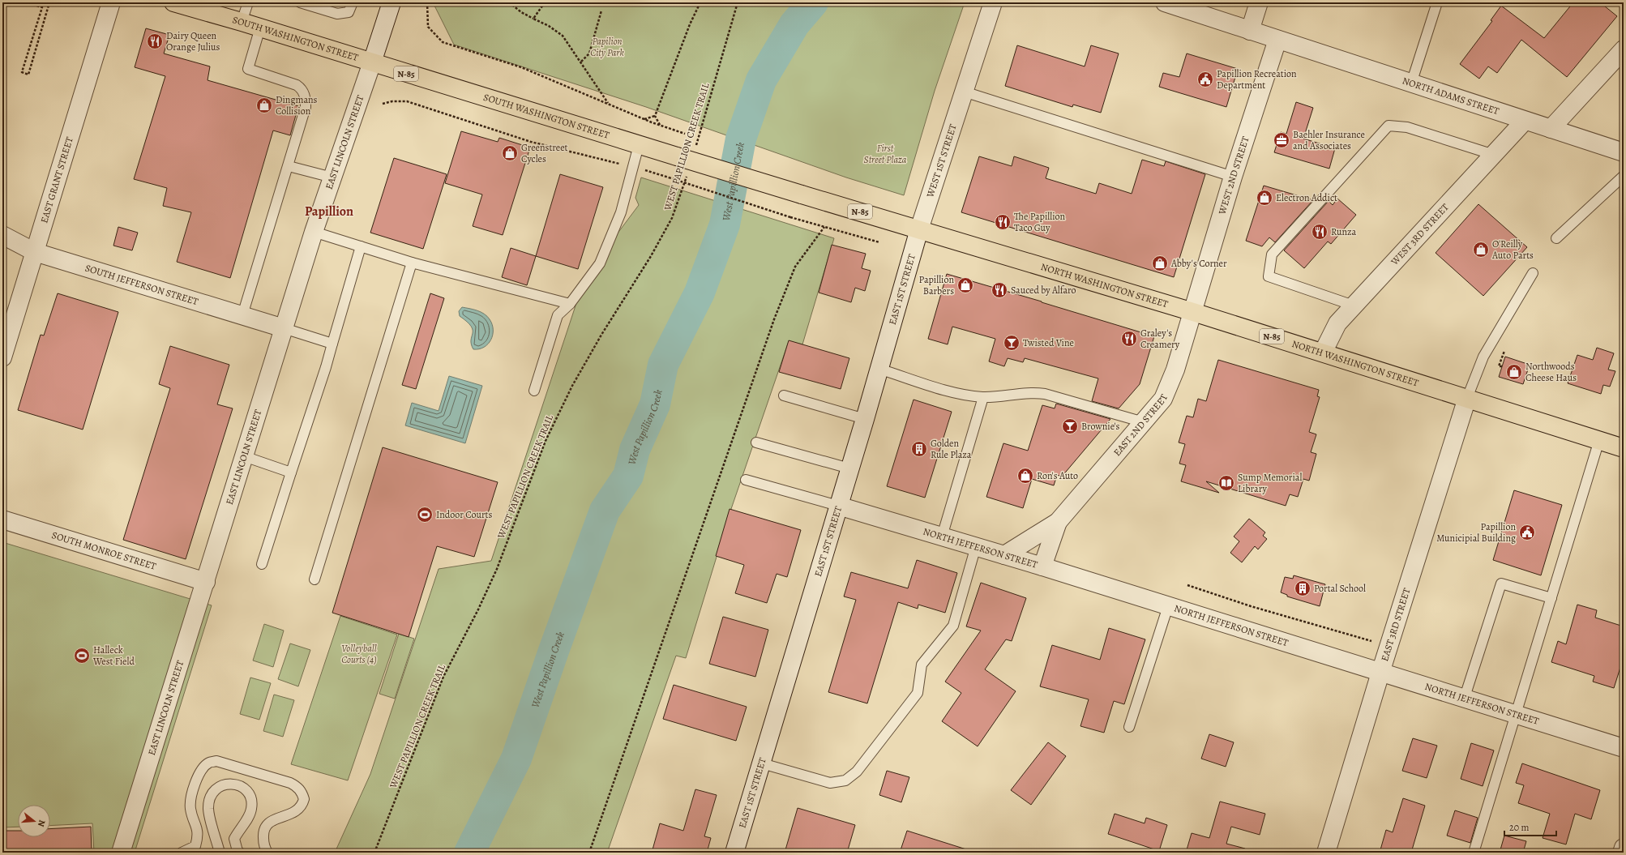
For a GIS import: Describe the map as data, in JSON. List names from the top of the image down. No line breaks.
{"streets":{"main road":["SOUTH WASHINGTON STREET","N-85","NORTH WASHINGTON STREET"],"street":["NORTH ADAMS STREET","EAST LINCOLN STREET","WEST 1ST STREET","WEST 2ND STREET","EAST GRANT STREET","WEST 3RD STREET","SOUTH JEFFERSON STREET","EAST 1ST STREET","EAST 2ND STREET","NORTH JEFFERSON STREET","SOUTH MONROE STREET","EAST 3RD STREET"],"path":["WEST PAPILLION CREEK TRAIL"]},"crossings":[["SOUTH WASHINGTON STREET","EAST LINCOLN STREET"],["SOUTH WASHINGTON STREET","WEST 1ST STREET"],["SOUTH WASHINGTON STREET","NORTH WASHINGTON STREET"],["SOUTH WASHINGTON STREET","EAST 1ST STREET"],["NORTH ADAMS STREET","WEST 2ND STREET"],["NORTH ADAMS STREET","WEST 3RD STREET"],["EAST LINCOLN STREET","SOUTH JEFFERSON STREET"],["EAST LINCOLN STREET","SOUTH MONROE STREET"],["WEST 1ST STREET","NORTH WASHINGTON STREET"],["WEST 1ST STREET","EAST 1ST STREET"],["WEST 2ND STREET","NORTH WASHINGTON STREET"],["WEST 2ND STREET","EAST 2ND STREET"],["EAST GRANT STREET","SOUTH JEFFERSON STREET"],["WEST 3RD STREET","NORTH WASHINGTON STREET"],["NORTH WASHINGTON STREET","EAST 1ST STREET"],["NORTH WASHINGTON STREET","EAST 2ND STREET"],["NORTH WASHINGTON STREET","EAST 3RD STREET"],["EAST 1ST STREET","NORTH JEFFERSON STREET"],["NORTH JEFFERSON STREET","EAST 3RD STREET"]],"districts":["Papillion"],"water":["West Papillion Creek"],"parks":["Papilion City Park","First Street Plaza","Volleyball Courts (4)"],"places":{"restaurant":["Dairy Queen Orange Julius","The Papillion Taco Guy","Runza","Sauced by Alfaro","Graley's Creamery"],"public building":["Papillion Recreation Department","Papillion Municipial Building"],"shop":["Dingmans Collision","Greenstreet Cycles","Electron Addict","O'Reilly Auto Parts","Abby's Corner","Papillion Barbers","Northwoods Cheese Haus","Ron's Auto"],"office":["Baehler Insurance and Associates"],"bar":["Twisted Vine","Brownie's"],"building":["Golden Rule Plaza","Portal School"],"library":["Sump Memorial Library"],"sports":["Indoor Courts","Halleck West Field"]},"scale_bar":"20 m","north":"right"}
